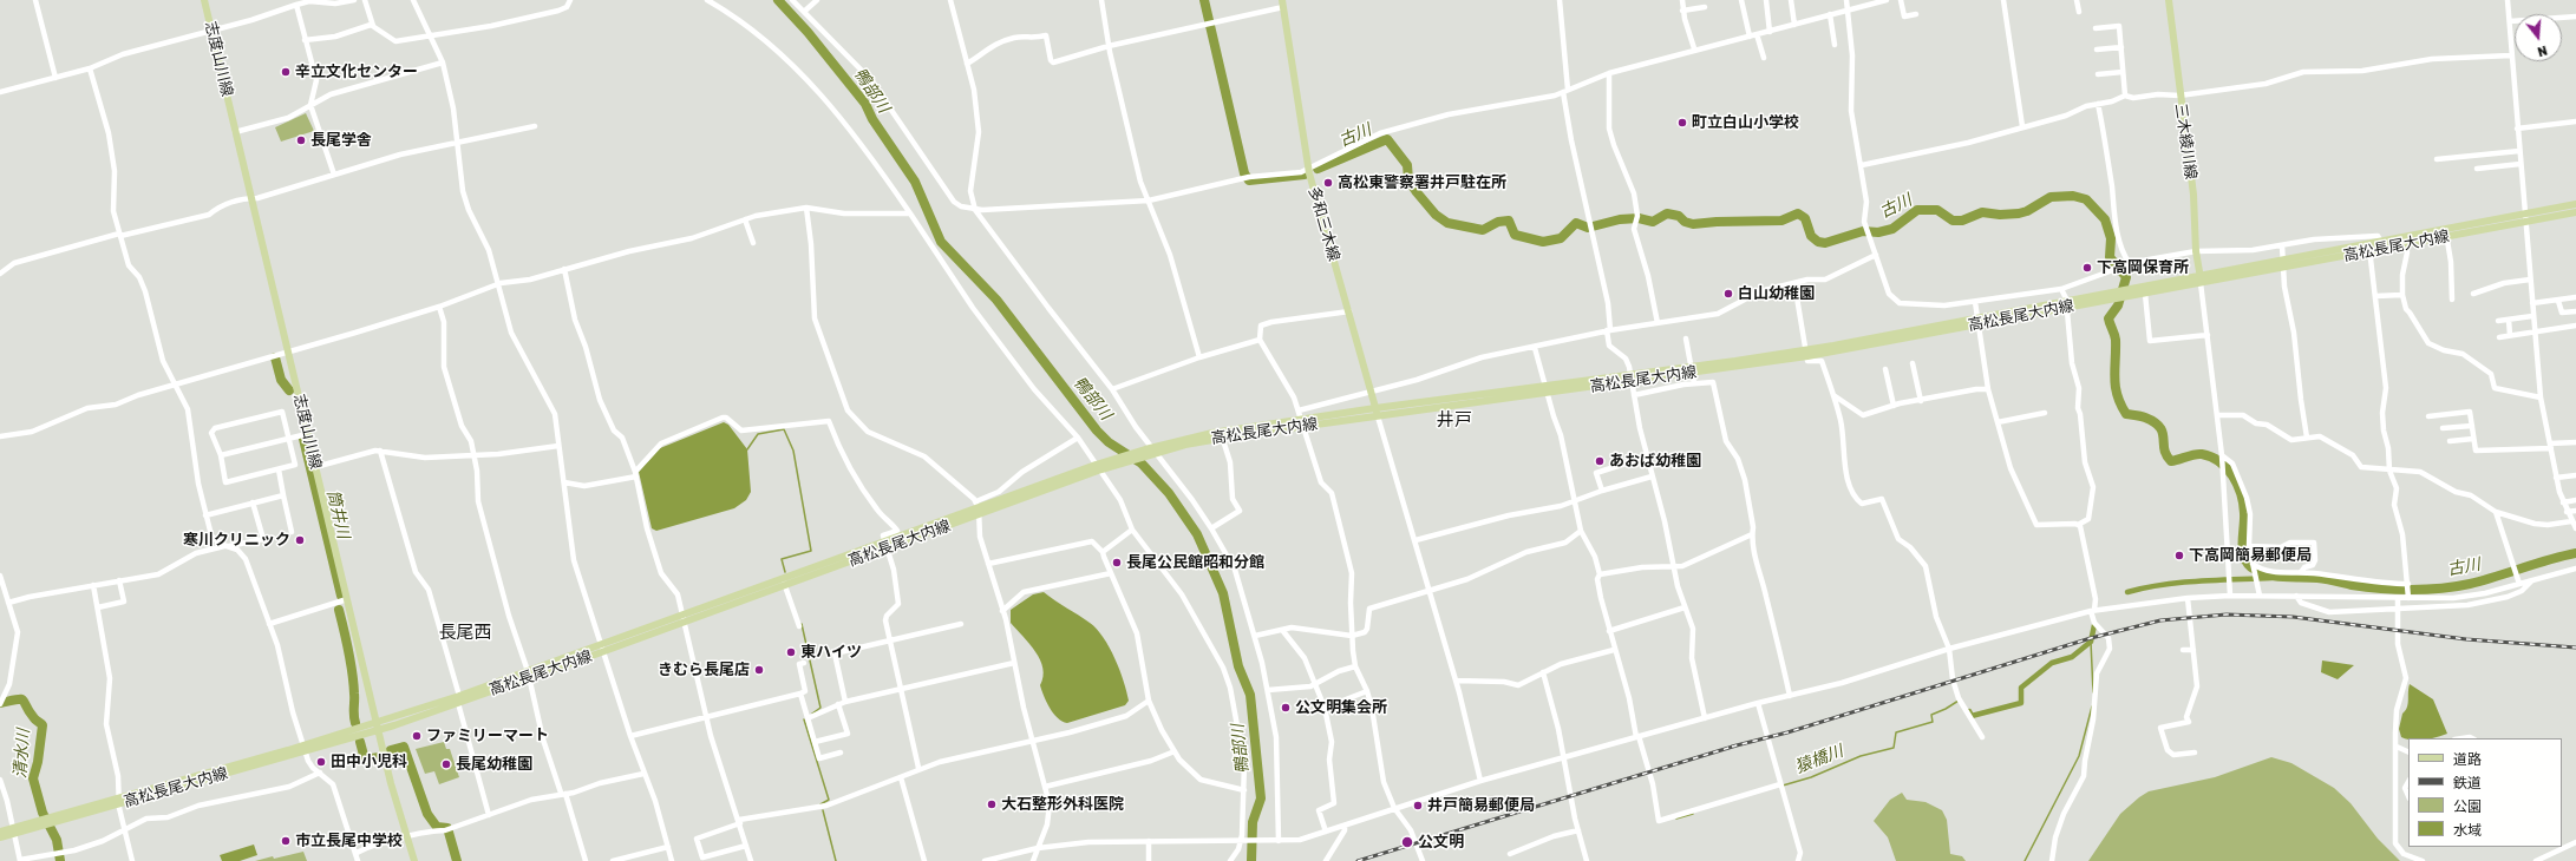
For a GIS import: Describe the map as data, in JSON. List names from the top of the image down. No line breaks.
{"streets":{"main road":["志度山川線","三木綾川線","多和三木線","高松長尾大内線"]},"crossings":[["志度山川線","高松長尾大内線"],["三木綾川線","高松長尾大内線"],["多和三木線","高松長尾大内線"]],"districts":["井戸","長尾西"],"water":["鴨部川","古川","筒井川","清水川","猿橋川"],"places":["辛立文化センター","町立白山小学校","長尾学舎","高松東警察署井戸駐在所","下高岡保育所","白山幼稚園","あおば幼稚園","寒川クリニック","下高岡簡易郵便局","長尾公民館昭和分館","東ハイツ","きむら長尾店","公文明集会所","ファミリーマート","田中小児科","長尾幼稚園","大石整形外科医院","井戸簡易郵便局","市立長尾中学校","公文明"],"legend":["道路","鉄道","公園","水域"],"north":"bottom"}
